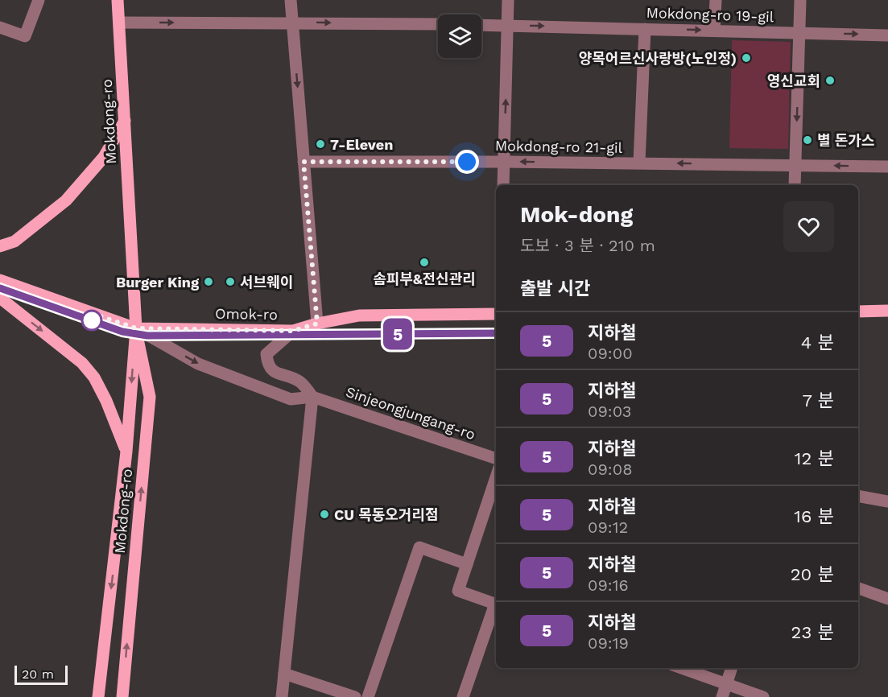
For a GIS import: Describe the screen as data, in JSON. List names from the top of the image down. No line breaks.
{"streets":{"main road":["Mokdong-ro","Omok-ro"],"street":["Mokdong-ro 19-gil","Mokdong-ro 21-gil","Sinjeongjungang-ro"]},"crossings":[["Mokdong-ro 19-gil","Mokdong-ro 21-gil"],["Mokdong-ro","Omok-ro"],["Mokdong-ro","Sinjeongjungang-ro"],["Omok-ro","Sinjeongjungang-ro"]],"one_way":["Mokdong-ro 19-gil","Mokdong-ro 21-gil","Sinjeongjungang-ro"],"places":["양목어르신사랑방(노인정)","영신교회","별 돈가스","7-Eleven","솜피부&전신관리","Burger King","서브웨이","CU 목동오거리점"],"lines":["metro line 5"],"scale_bar":"20 m","page":{"on_map":"5","heading":[["Mok-dong","도보 · 3 분 · 210 m"],"출발 시간"],"list":[{"mark":"5","name":"지하철","note":"09:00","value":"4 분"},{"mark":"5","name":"지하철","note":"09:03","value":"7 분"},{"mark":"5","name":"지하철","note":"09:08","value":"12 분"},{"mark":"5","name":"지하철","note":"09:12","value":"16 분"},{"mark":"5","name":"지하철","note":"09:16","value":"20 분"},{"mark":"5","name":"지하철","note":"09:19","value":"23 분"}],"scale":"20 m"}}
